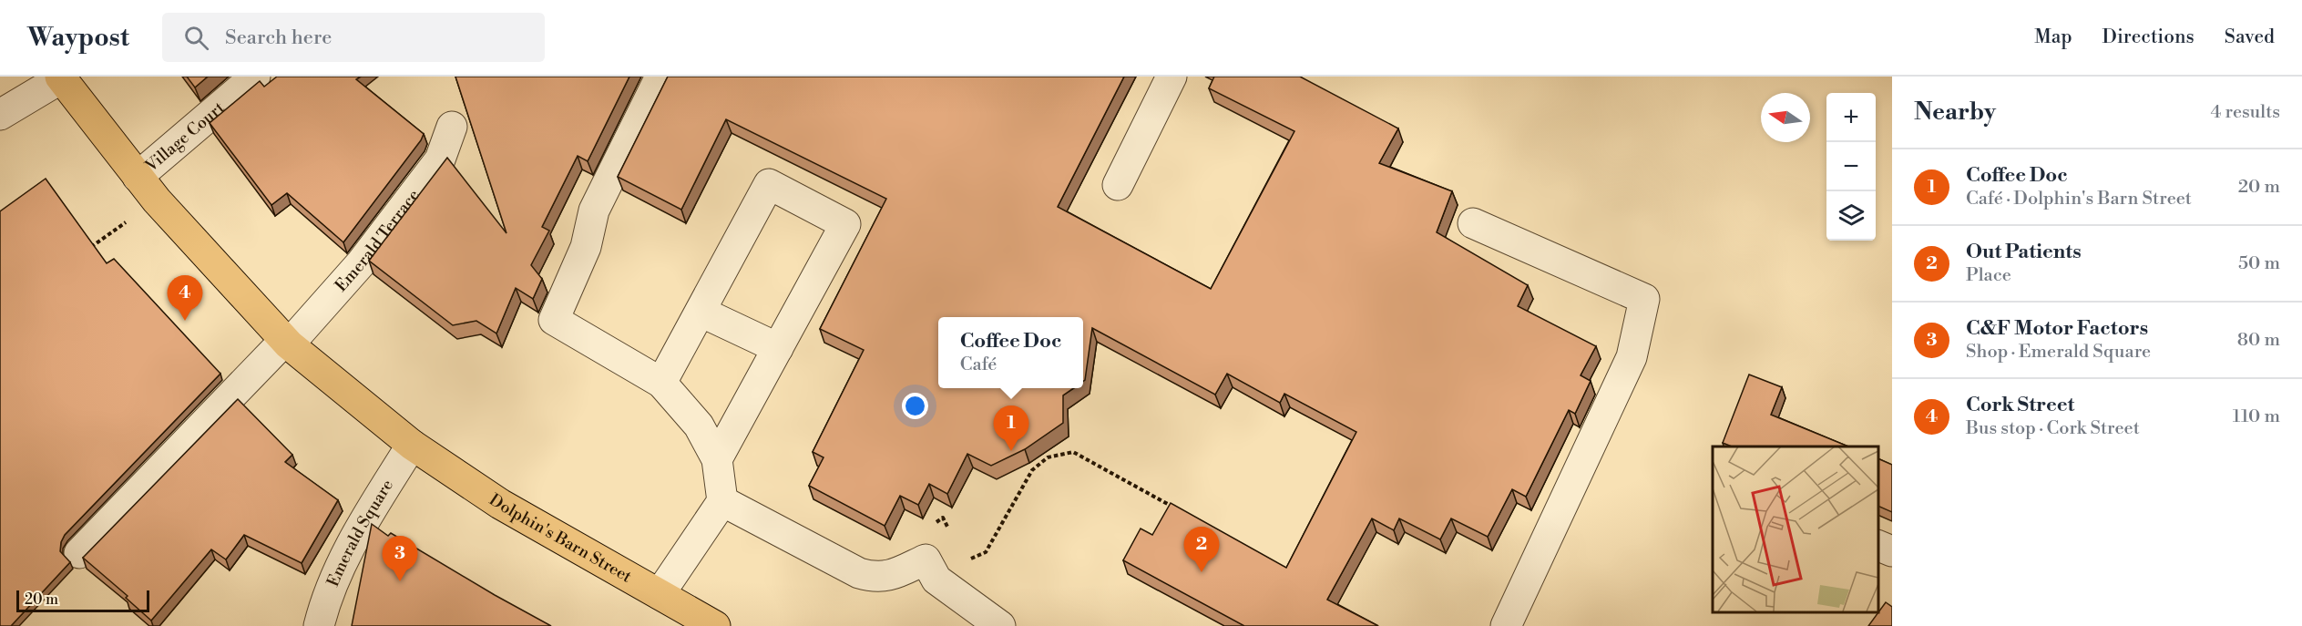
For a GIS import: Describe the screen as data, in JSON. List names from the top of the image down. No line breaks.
{"streets":{"main road":["Dolphin's Barn Street"],"street":["Village Court","Emerald Terrace","Emerald Square"]},"crossings":[["Village Court","Dolphin's Barn Street"],["Emerald Terrace","Dolphin's Barn Street"],["Emerald Square","Dolphin's Barn Street"]],"scale_bar":"20 m","north":"left","page":{"header":"Waypost","search":"Search here","nav":["Map","Directions","Saved"],"heading":["Nearby","4 results"],"map_buttons":["+","−"],"list":[{"mark":"1","name":"Coffee Doc","note":"Café · Dolphin's Barn Street","value":"20 m"},{"mark":"2","name":"Out Patients","note":"Place","value":"50 m"},{"mark":"3","name":"C&F Motor Factors","note":"Shop · Emerald Square","value":"80 m"},{"mark":"4","name":"Cork Street","note":"Bus stop · Cork Street","value":"110 m"}],"pins":["4","1","2","3"],"popup":["Coffee Doc","Café"],"scale":"20 m"}}
